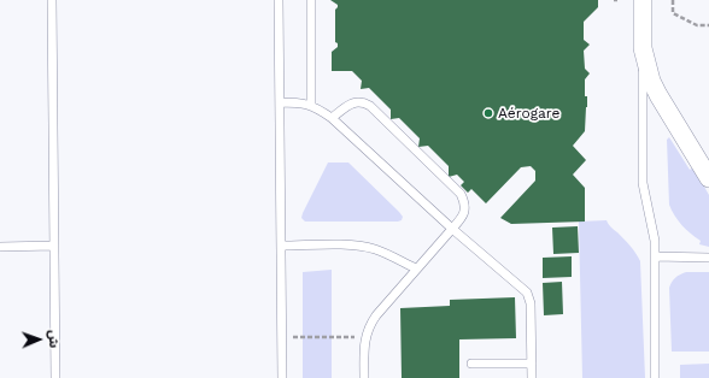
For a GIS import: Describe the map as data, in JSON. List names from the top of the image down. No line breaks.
{"places":["Aérogare"],"north":"right"}
